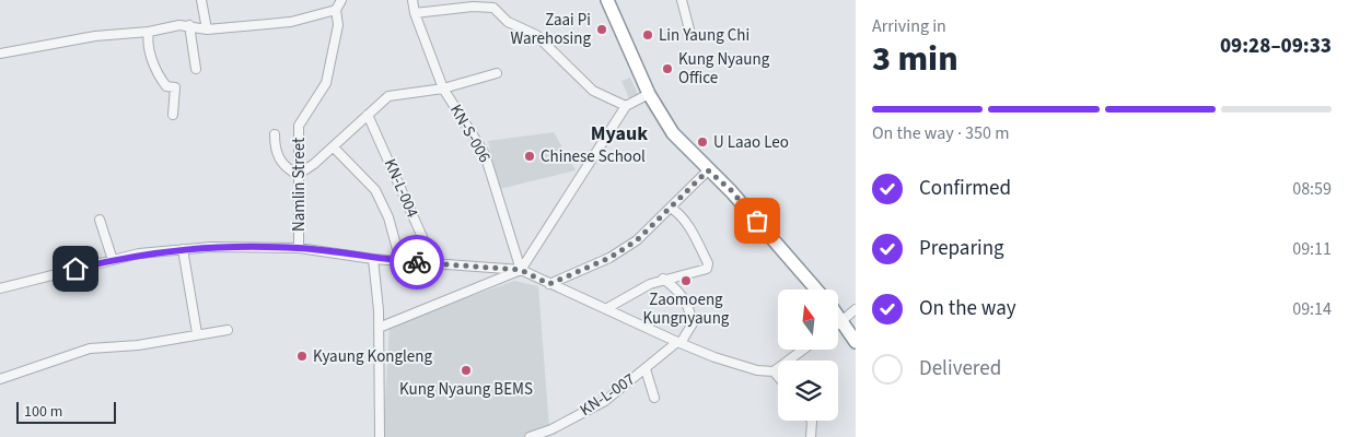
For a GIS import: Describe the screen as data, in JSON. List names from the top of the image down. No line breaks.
{"streets":{"street":["KN-S-006","Namlin Street","KN-L-004","KN-L-007"]},"districts":["Myauk"],"places":["Zaai Pi Warehosing","Lin Yaung Chi","Kung Nyaung Office","U Laao Leo","Chinese School","Zaomoeng Kungnyaung","Kyaung Kongleng","Kung Nyaung BEMS"],"scale_bar":"100 m","north":"top","page":{"heading":["3 min","Arriving in","09:28–09:33"],"bar":"On the way · 350 m","list":[["Confirmed","08:59"],["Preparing","09:11"],["On the way","09:14"],"Delivered"],"scale":"100 m"}}
